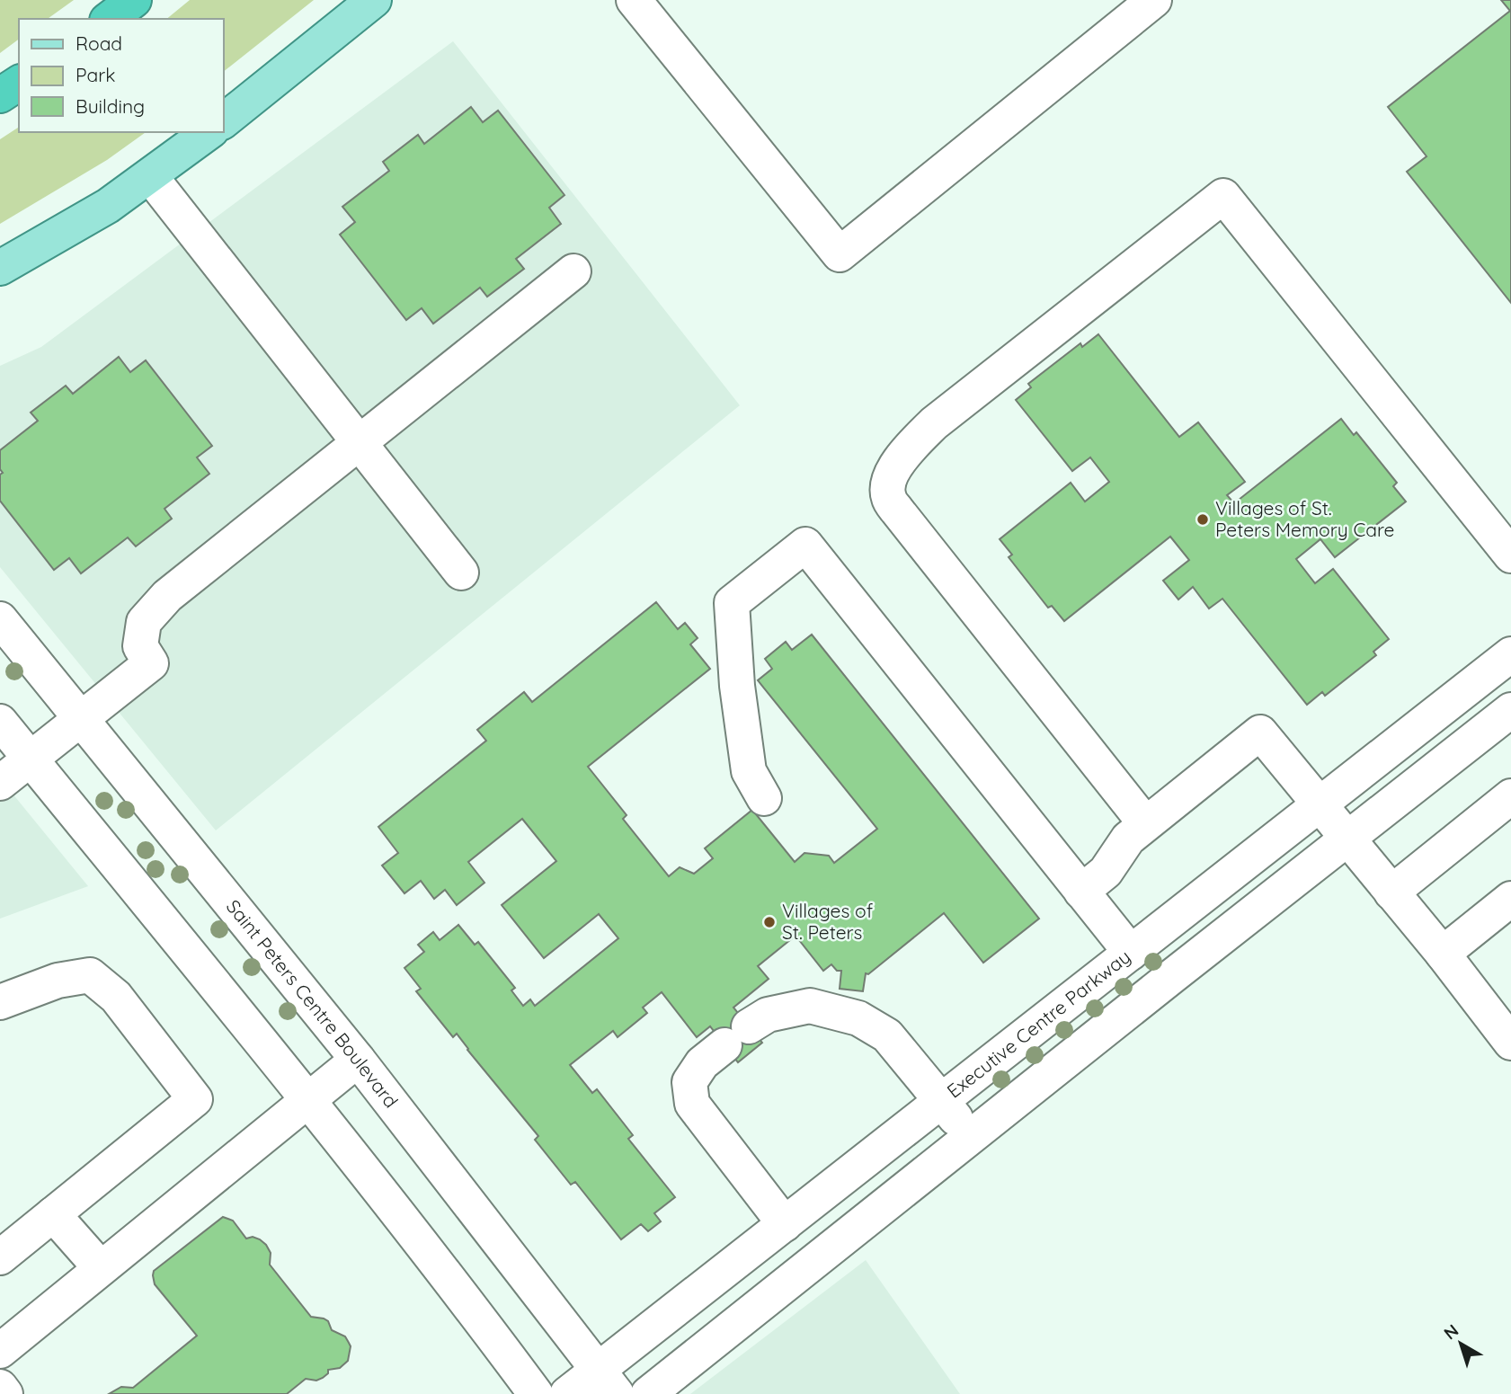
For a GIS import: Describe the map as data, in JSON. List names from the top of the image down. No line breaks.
{"streets":{"street":["Saint Peters Centre Boulevard","Executive Centre Parkway"]},"crossings":[["Saint Peters Centre Boulevard","Executive Centre Parkway"]],"places":["Villages of St. Peters Memory Care","Villages of St. Peters"],"legend":["Road","Park","Building"],"north":"top left"}
